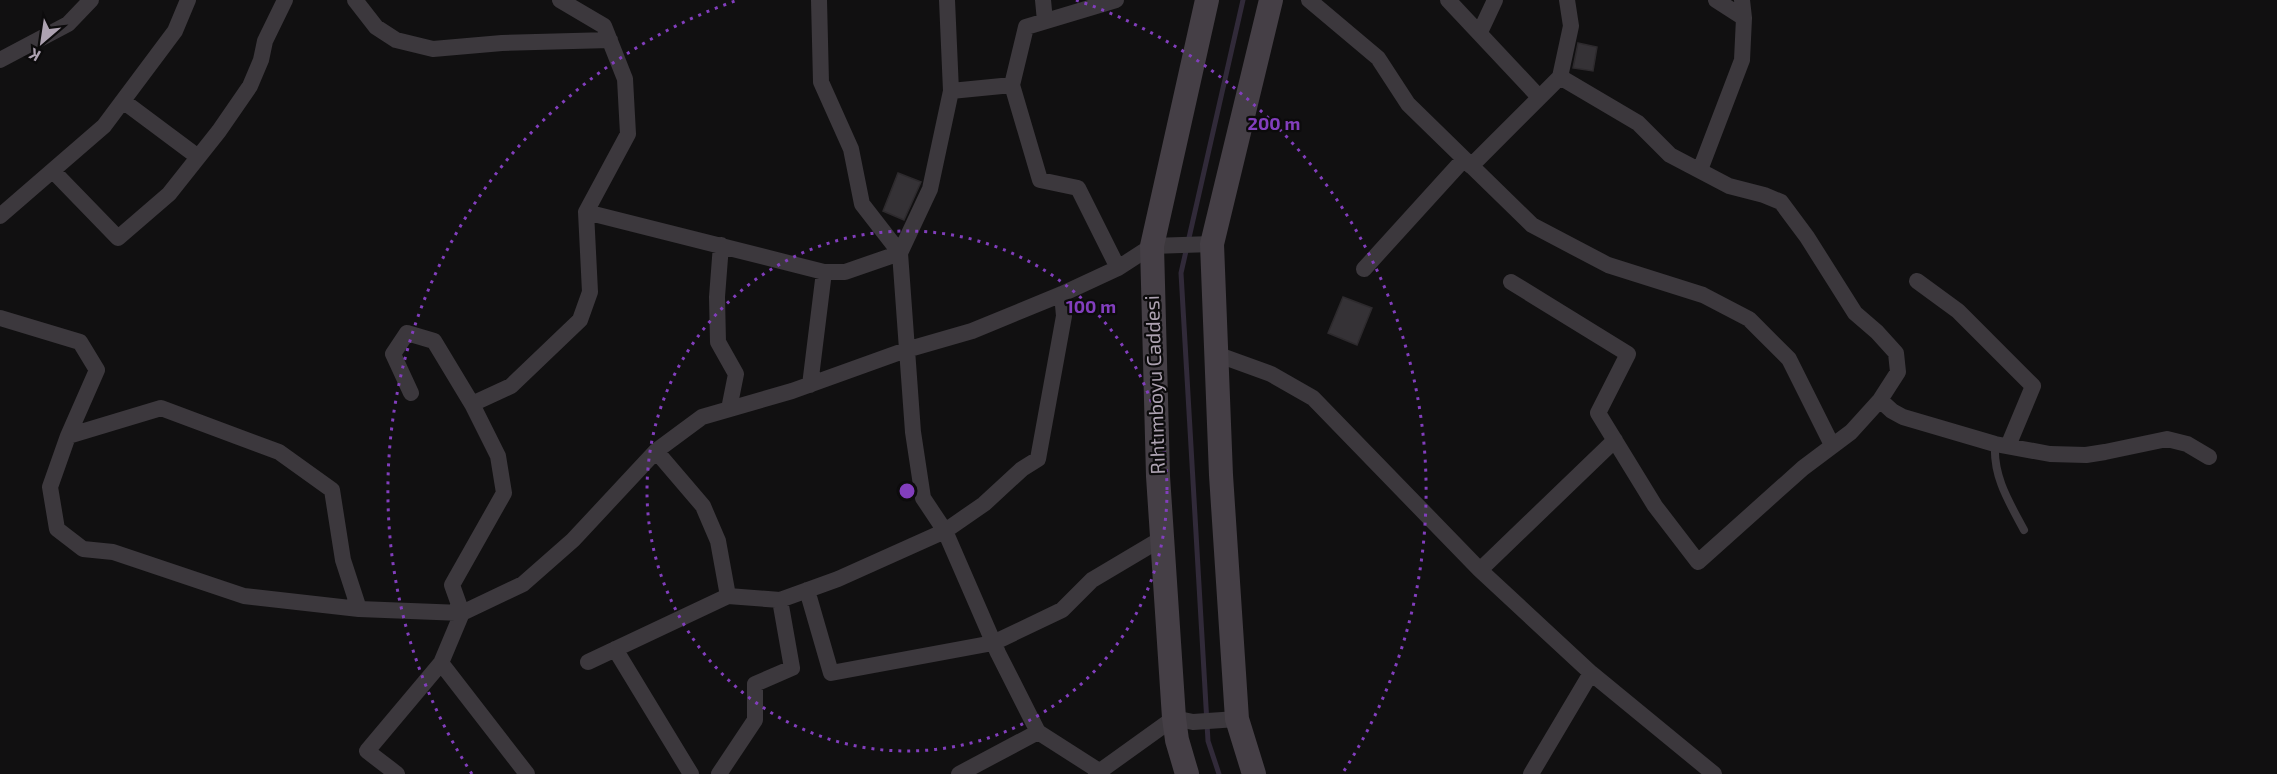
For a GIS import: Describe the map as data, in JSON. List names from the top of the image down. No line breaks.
{"streets":{"street":["Rıhtımboyu Caddesi"]},"north":"bottom left","rings":["200 m","100 m"]}
